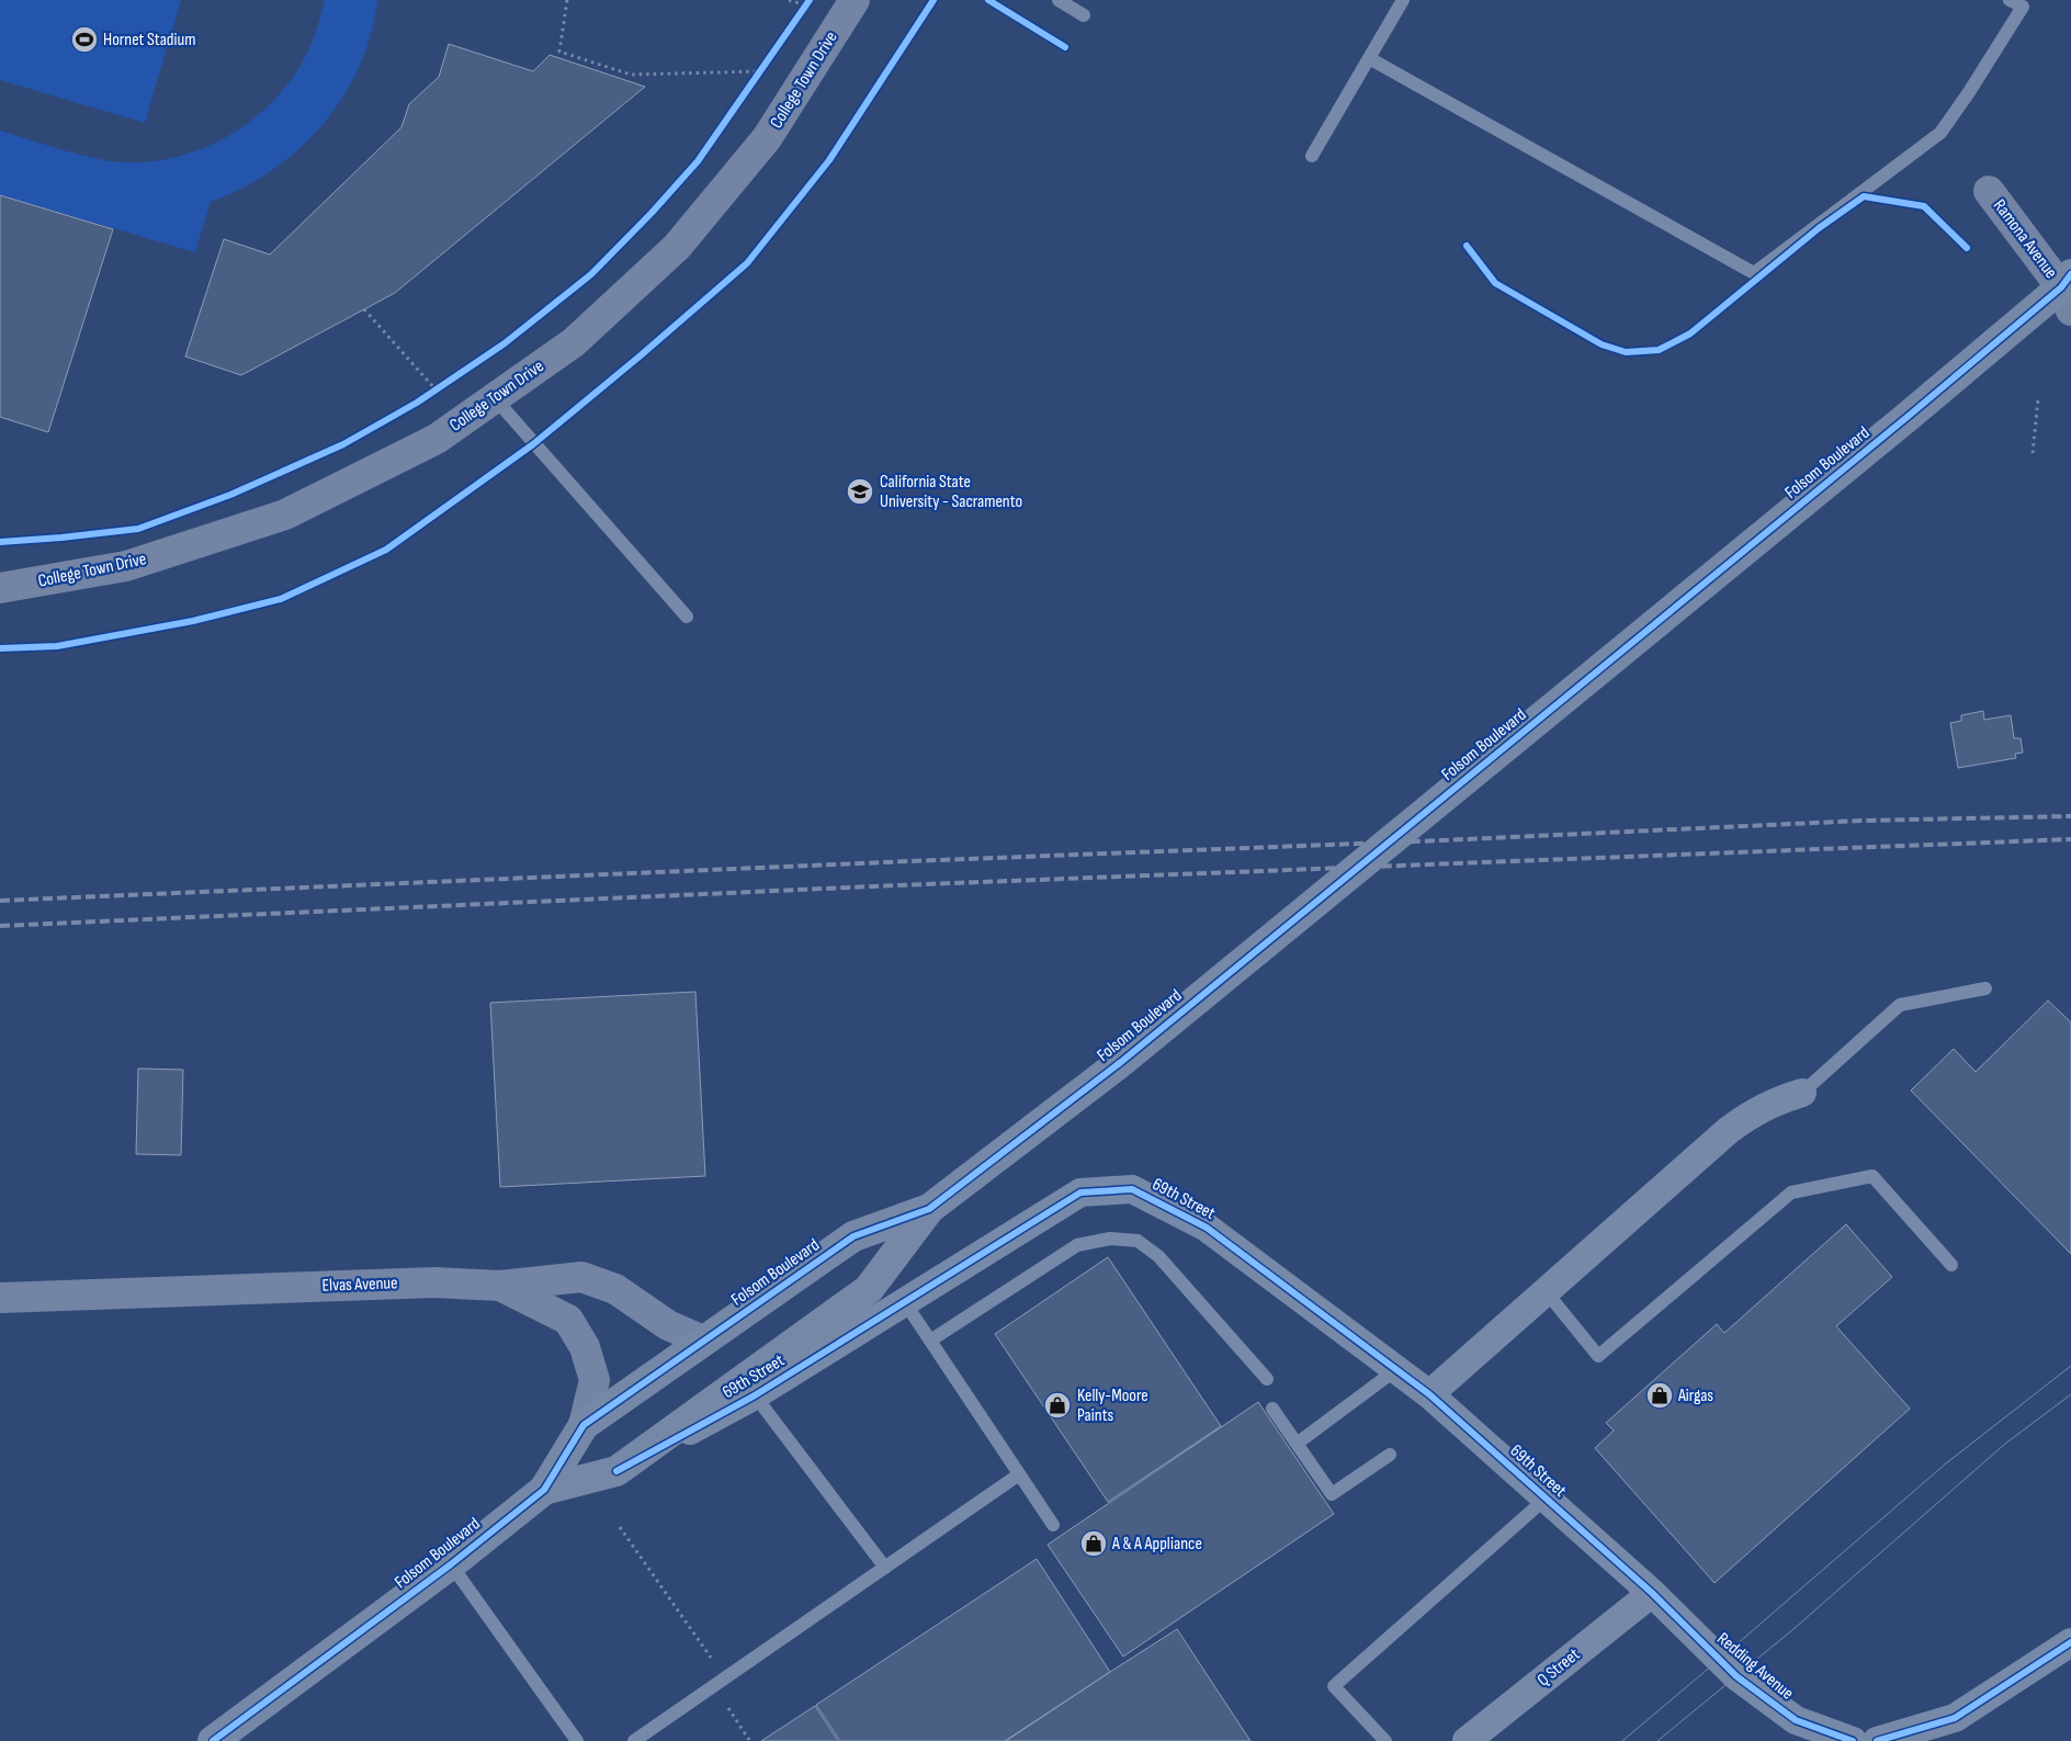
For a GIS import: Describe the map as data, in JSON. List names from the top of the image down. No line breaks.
{"streets":{"main road":["Folsom Boulevard"],"street":["College Town Drive","Ramona Avenue","69th Street","Elvas Avenue","Redding Avenue","Q Street"]},"crossings":[["Ramona Avenue","Folsom Boulevard"],["Folsom Boulevard","69th Street"],["Folsom Boulevard","Elvas Avenue"],["69th Street","Redding Avenue"],["69th Street","Q Street"],["Redding Avenue","Q Street"]],"places":{"sports":["Hornet Stadium"],"school or university":["California State University - Sacramento"],"shop":["Airgas","Kelly-Moore Paints","A & A Appliance"]}}
